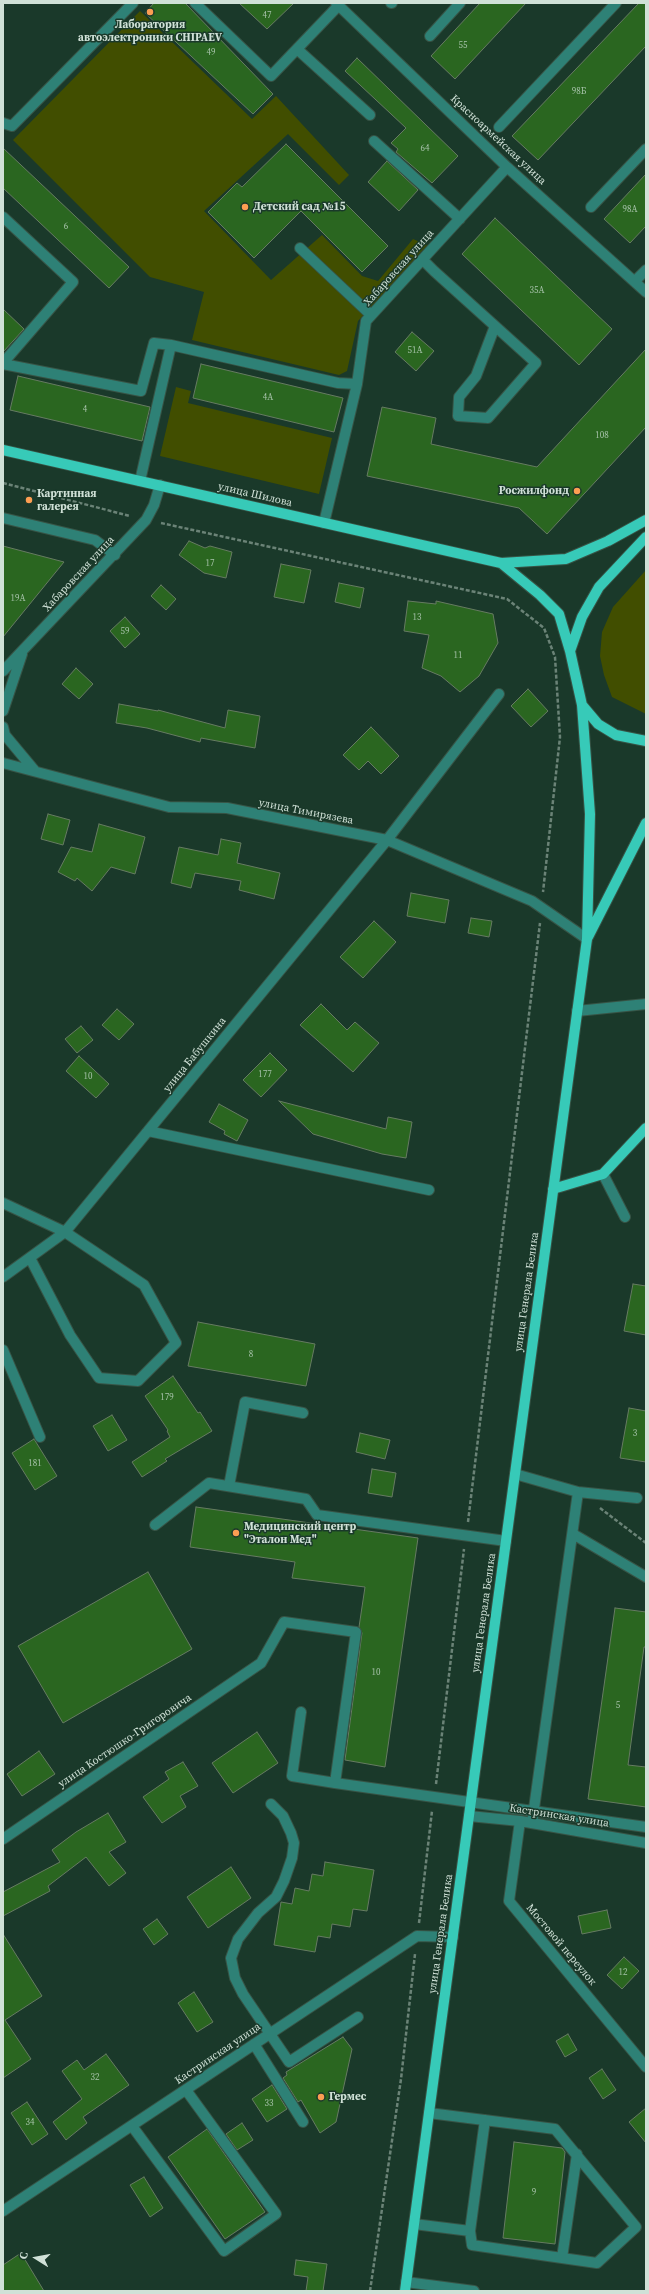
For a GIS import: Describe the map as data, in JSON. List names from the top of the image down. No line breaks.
{"streets":{"main road":["улица Шилова","улица Генерала Белика"],"street":["Красноармейская улица","Хабаровская улица","улица Тимирязева","улица Бабушкина","улица Костюшко-Григоровича","Кастринская улица","Мостовой переулок"]},"crossings":[["Красноармейская улица","Хабаровская улица"],["Хабаровская улица","улица Шилова"],["улица Тимирязева","улица Бабушкина"],["улица Тимирязева","улица Генерала Белика"],["улица Генерала Белика","Кастринская улица"],["Кастринская улица","Мостовой переулок"]],"places":["Лаборатория автоэлектроники CHIPAEV","Детский сад №15","Росжилфонд","Картинная галерея","Медицинский центр \"Эталон Мед\"","Гермес"],"house_numbers":["47","55","49","98Б","64","98А","6","35А","51А","4А","4","108","17","19А","13","59","11","177","10","8","179","3","181","10","5","12","32","33","34","9"],"north":"left"}
